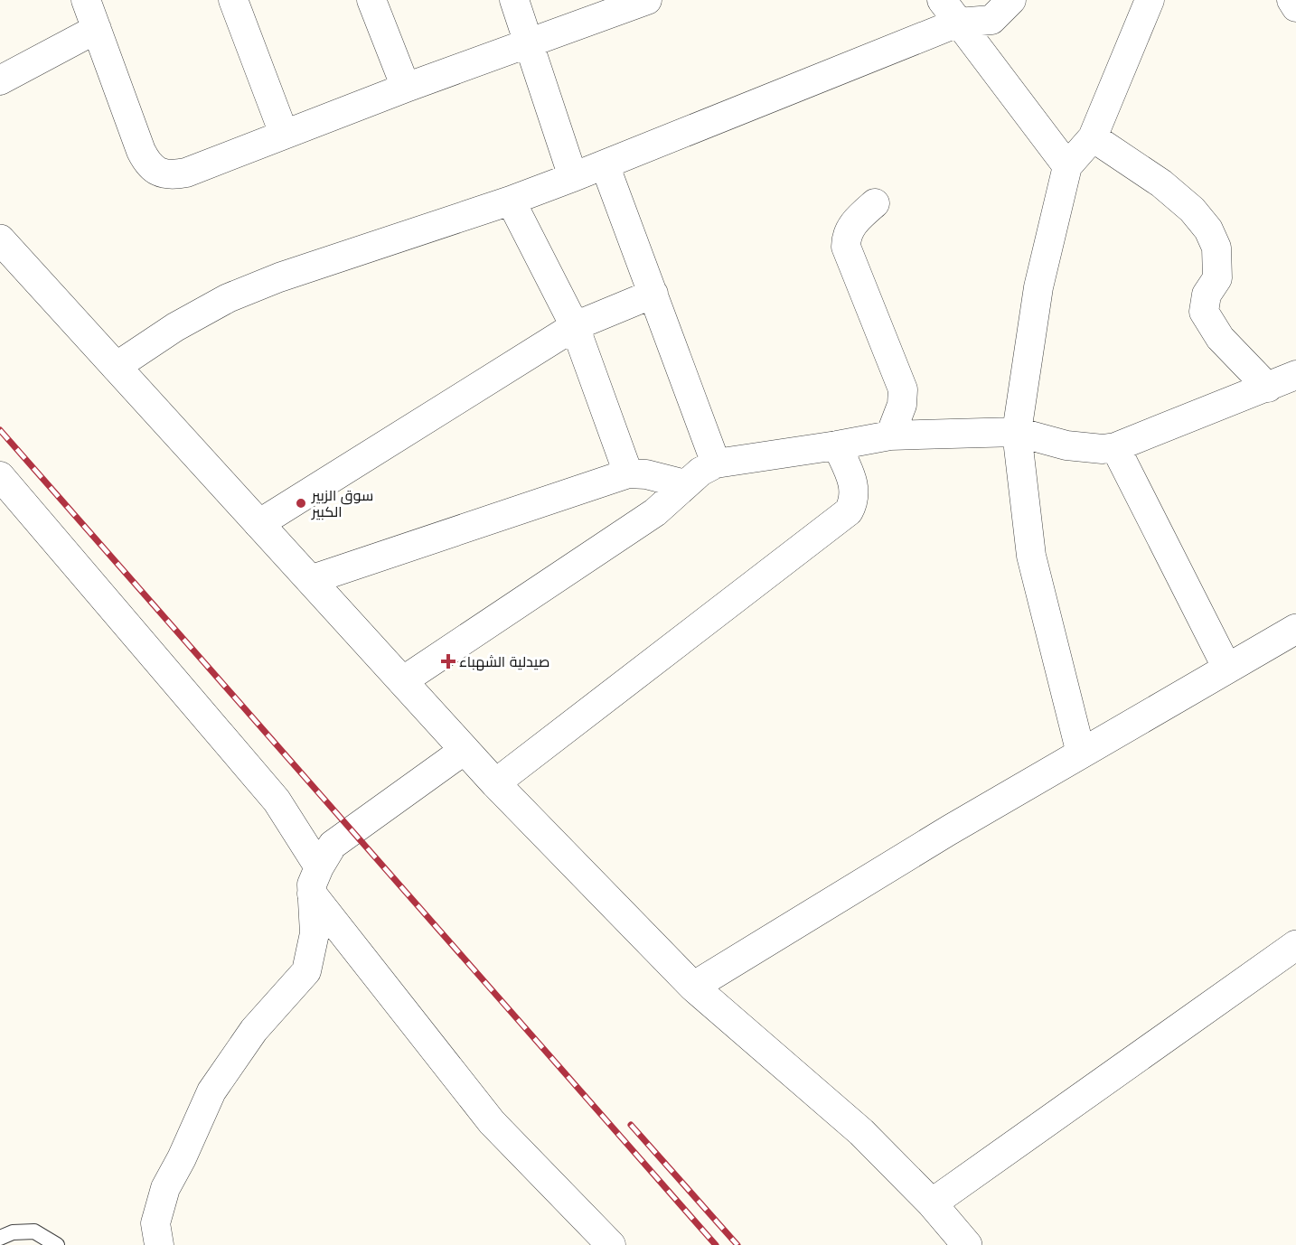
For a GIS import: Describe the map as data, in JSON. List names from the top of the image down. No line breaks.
{"places":{"other":["سوق الزبير الكبير"],"health":["صيدلية الشهباء"]}}
